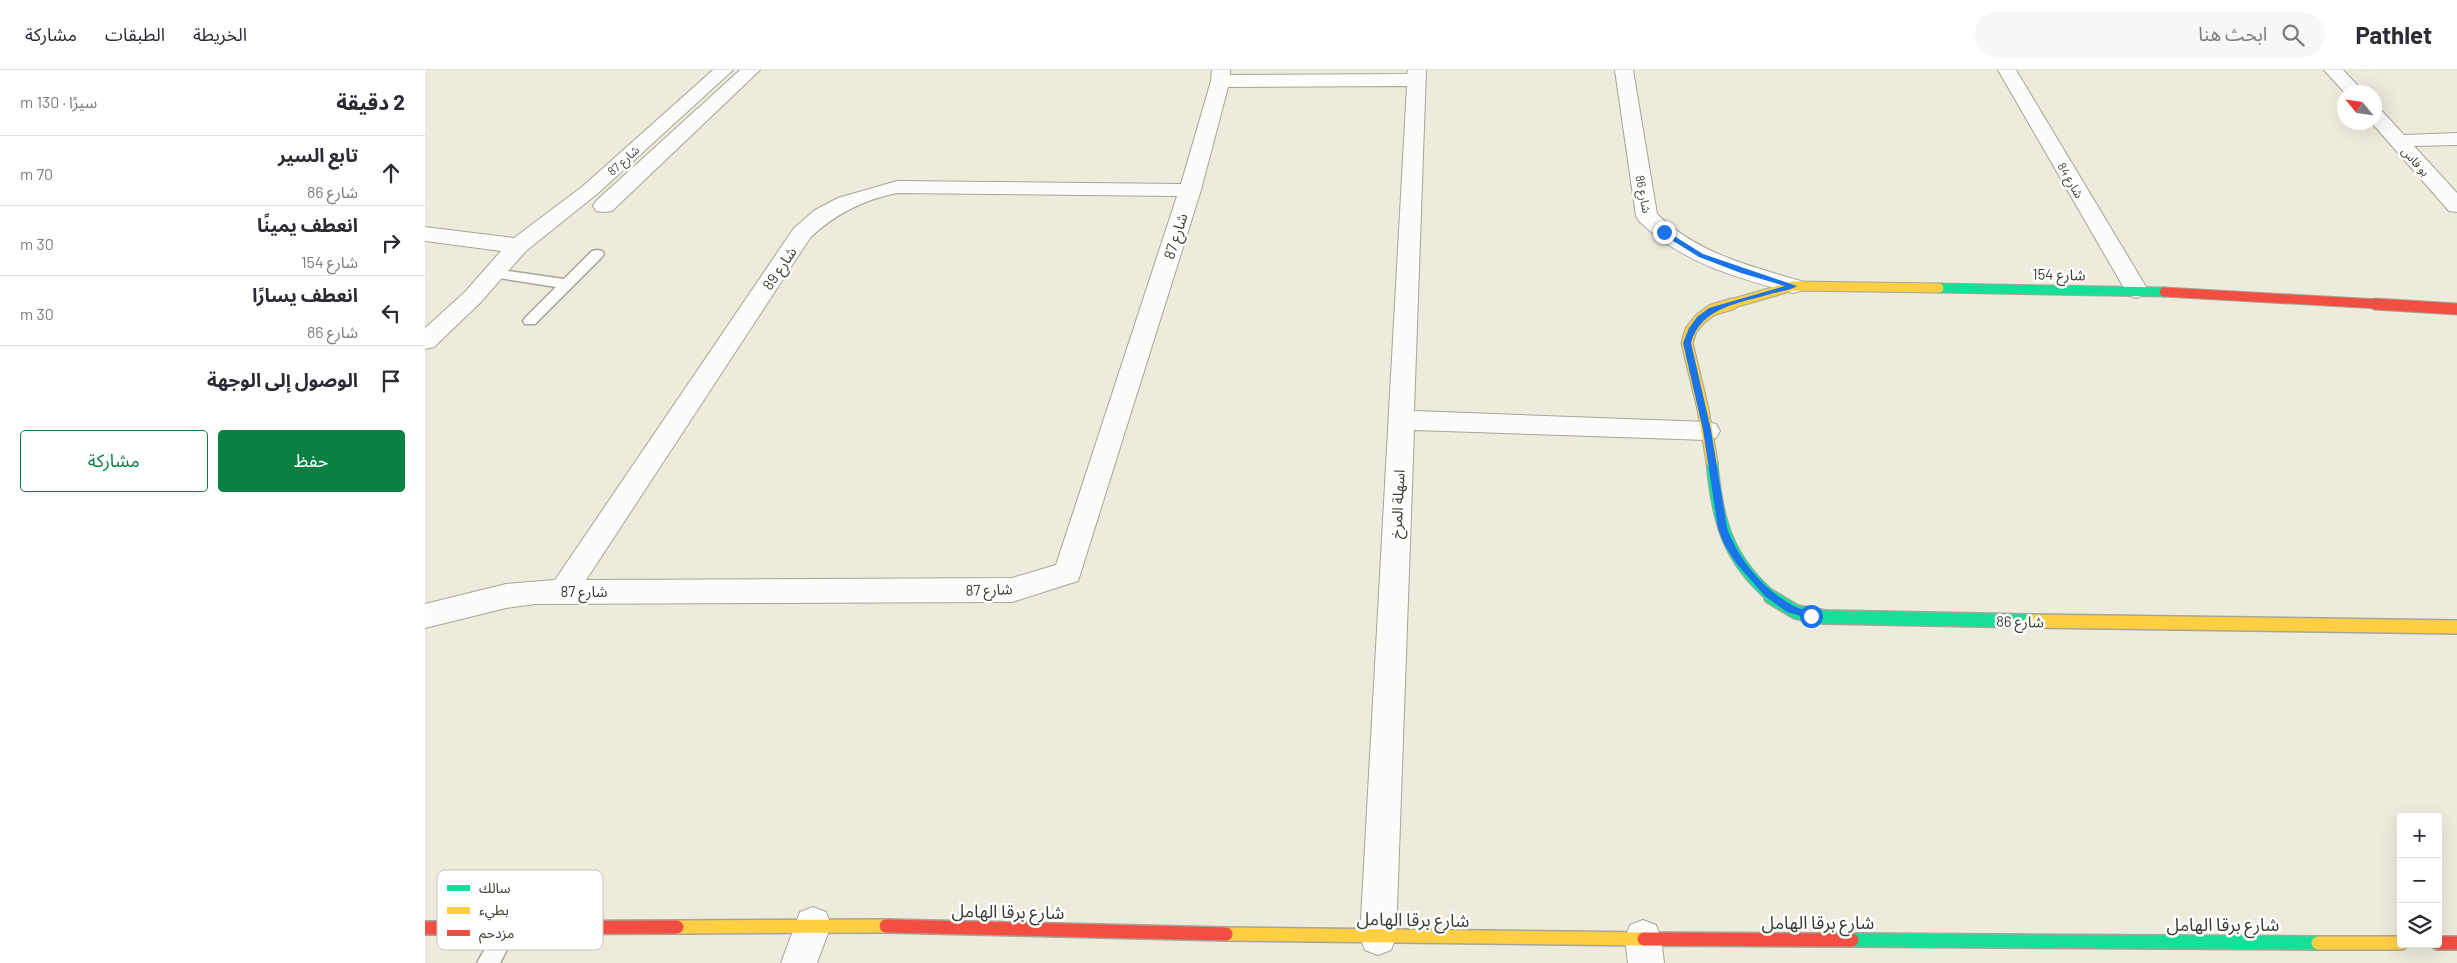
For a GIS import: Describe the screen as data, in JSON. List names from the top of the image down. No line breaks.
{"streets":{"street":["شارع 87","بو فاس","شارع 84","شارع 86","شارع 89","شارع 154","اسهلة المرخ","شارع برقا الهامل"]},"crossings":[["شارع 87","شارع 89"],["شارع 87","اسهلة المرخ"],["شارع 84","شارع 154"],["شارع 86","شارع 154"],["اسهلة المرخ","شارع برقا الهامل"]],"legend":["سالك","بطيء","مزدحم"],"north":"top left","page":{"header":"Pathlet","search":"ابحث هنا","nav":["الخريطة","الطبقات","مشاركة"],"heading":["2 دقيقة","سيرًا · 130 m"],"list":[["تابع السير","شارع 86","70 m"],["انعطف يمينًا","شارع 154","30 m"],["انعطف يسارًا","شارع 86","30 m"],"الوصول إلى الوجهة"],"buttons":["حفظ","مشاركة"],"map_buttons":["+","−"]}}
